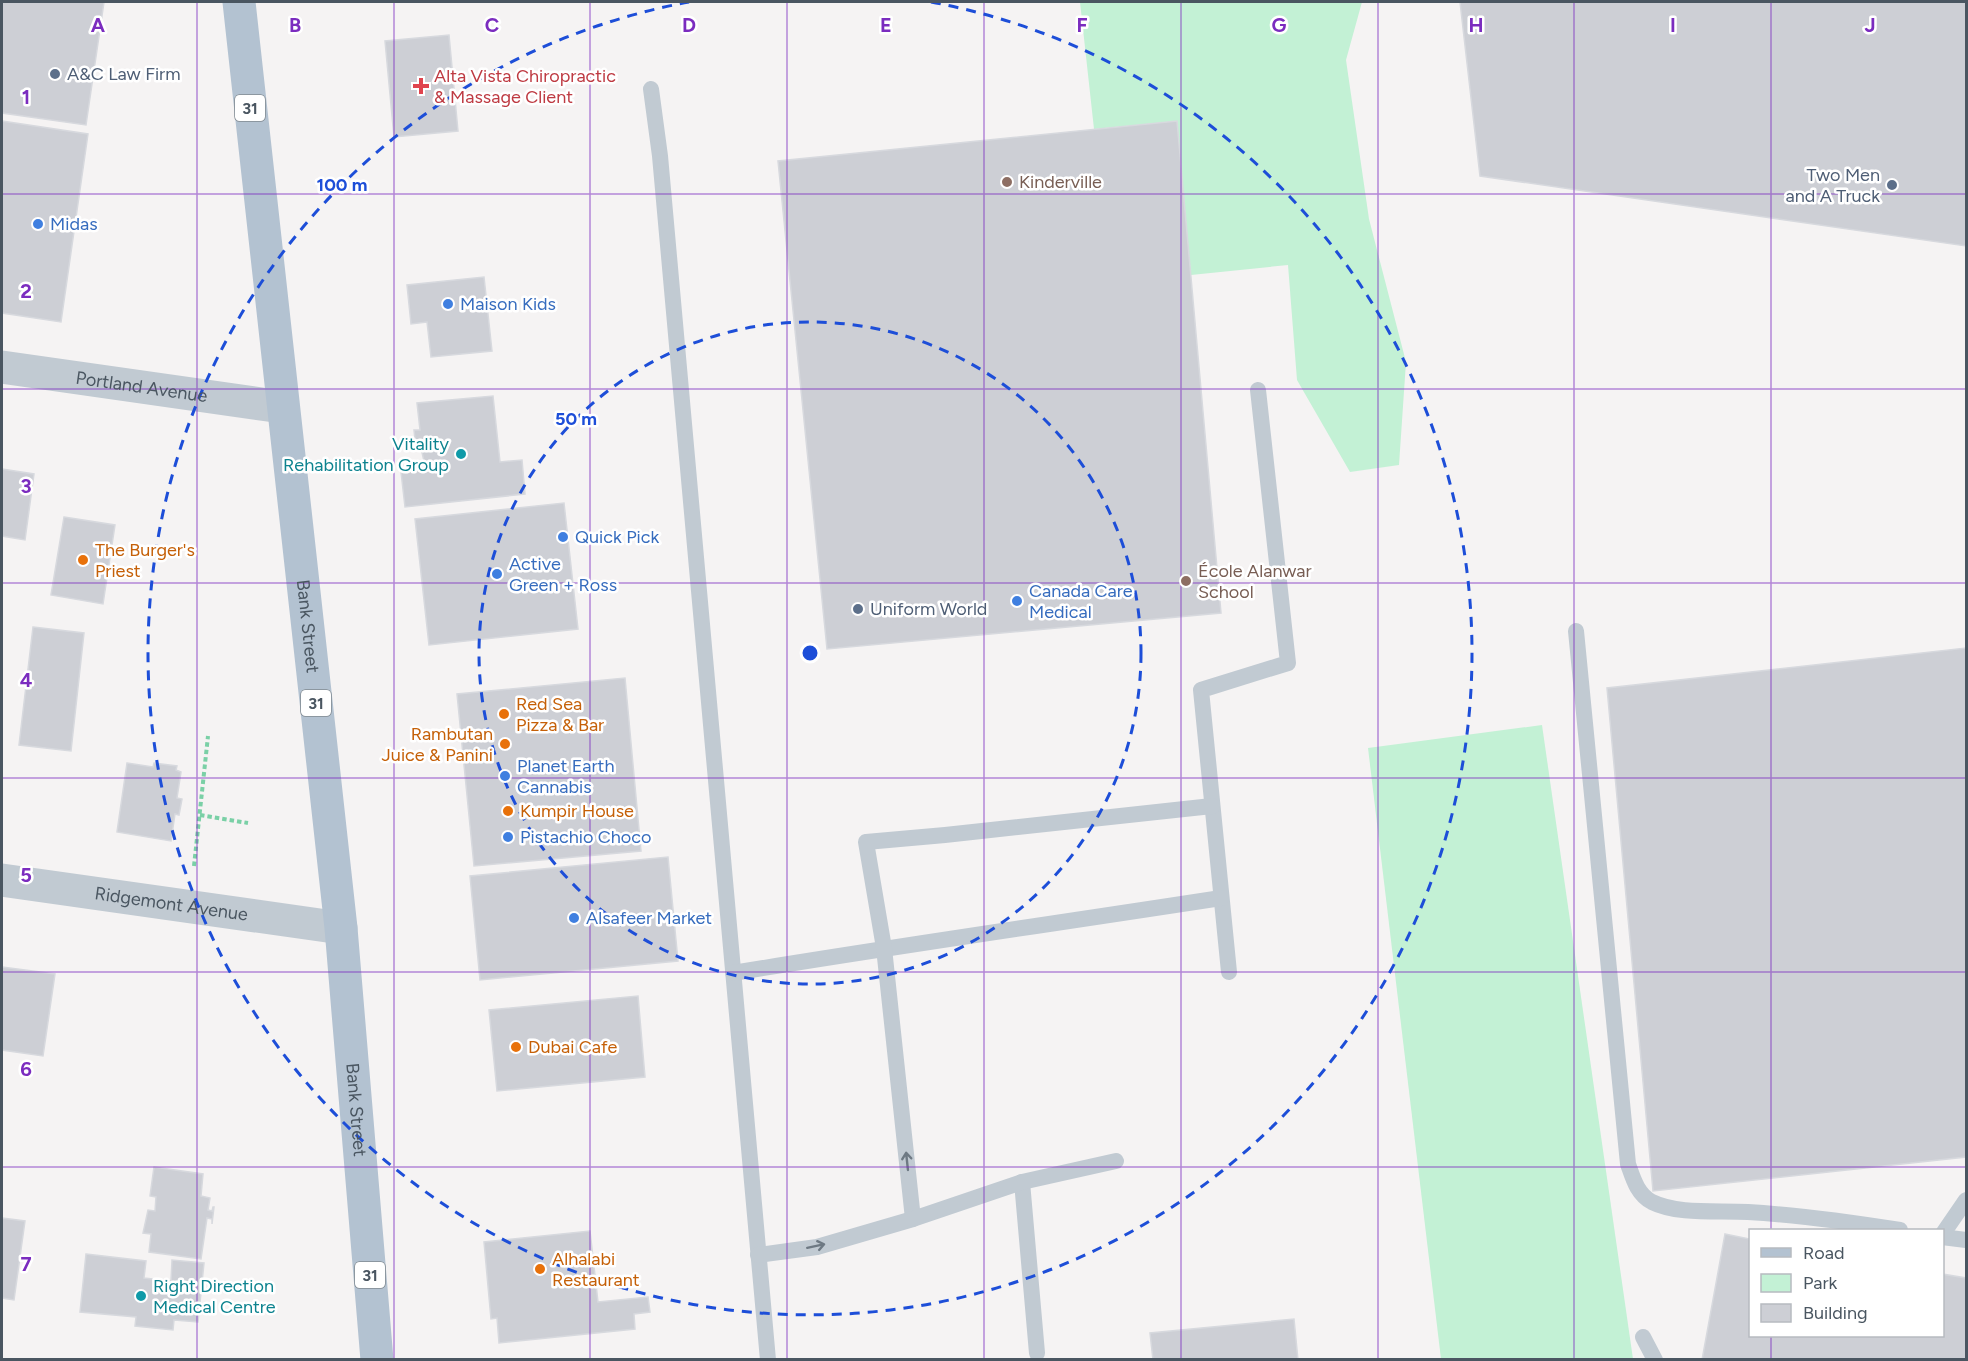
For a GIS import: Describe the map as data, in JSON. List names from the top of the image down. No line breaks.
{"streets":{"main road":["31","Bank Street"],"street":["Portland Avenue","Ridgemont Avenue"]},"crossings":[["Portland Avenue","Bank Street"],["Bank Street","Ridgemont Avenue"]],"places":{"other":["A&C Law Firm","Kinderville","Two Men and A Truck","Midas","Maison Kids","Vitality Rehabilitation Group","Quick Pick","The Burger's Priest","Active Green + Ross","École Alanwar School","Canada Care Medical","Uniform World","Red Sea Pizza & Bar","Rambutan Juice & Panini","Planet Earth Cannabis","Kumpir House","Pistachio Choco","Alsafeer Market","Dubai Cafe","Alhalabi Restaurant","Right Direction Medical Centre"],"health":["Alta Vista Chiropractic & Massage Client"]},"legend":["Road","Park","Building"],"grid":{"columns":["A","B","C","D","E","F","G","H","I","J"],"rows":["1","2","3","4","5","6","7"]},"rings":["100 m","50 m"]}
